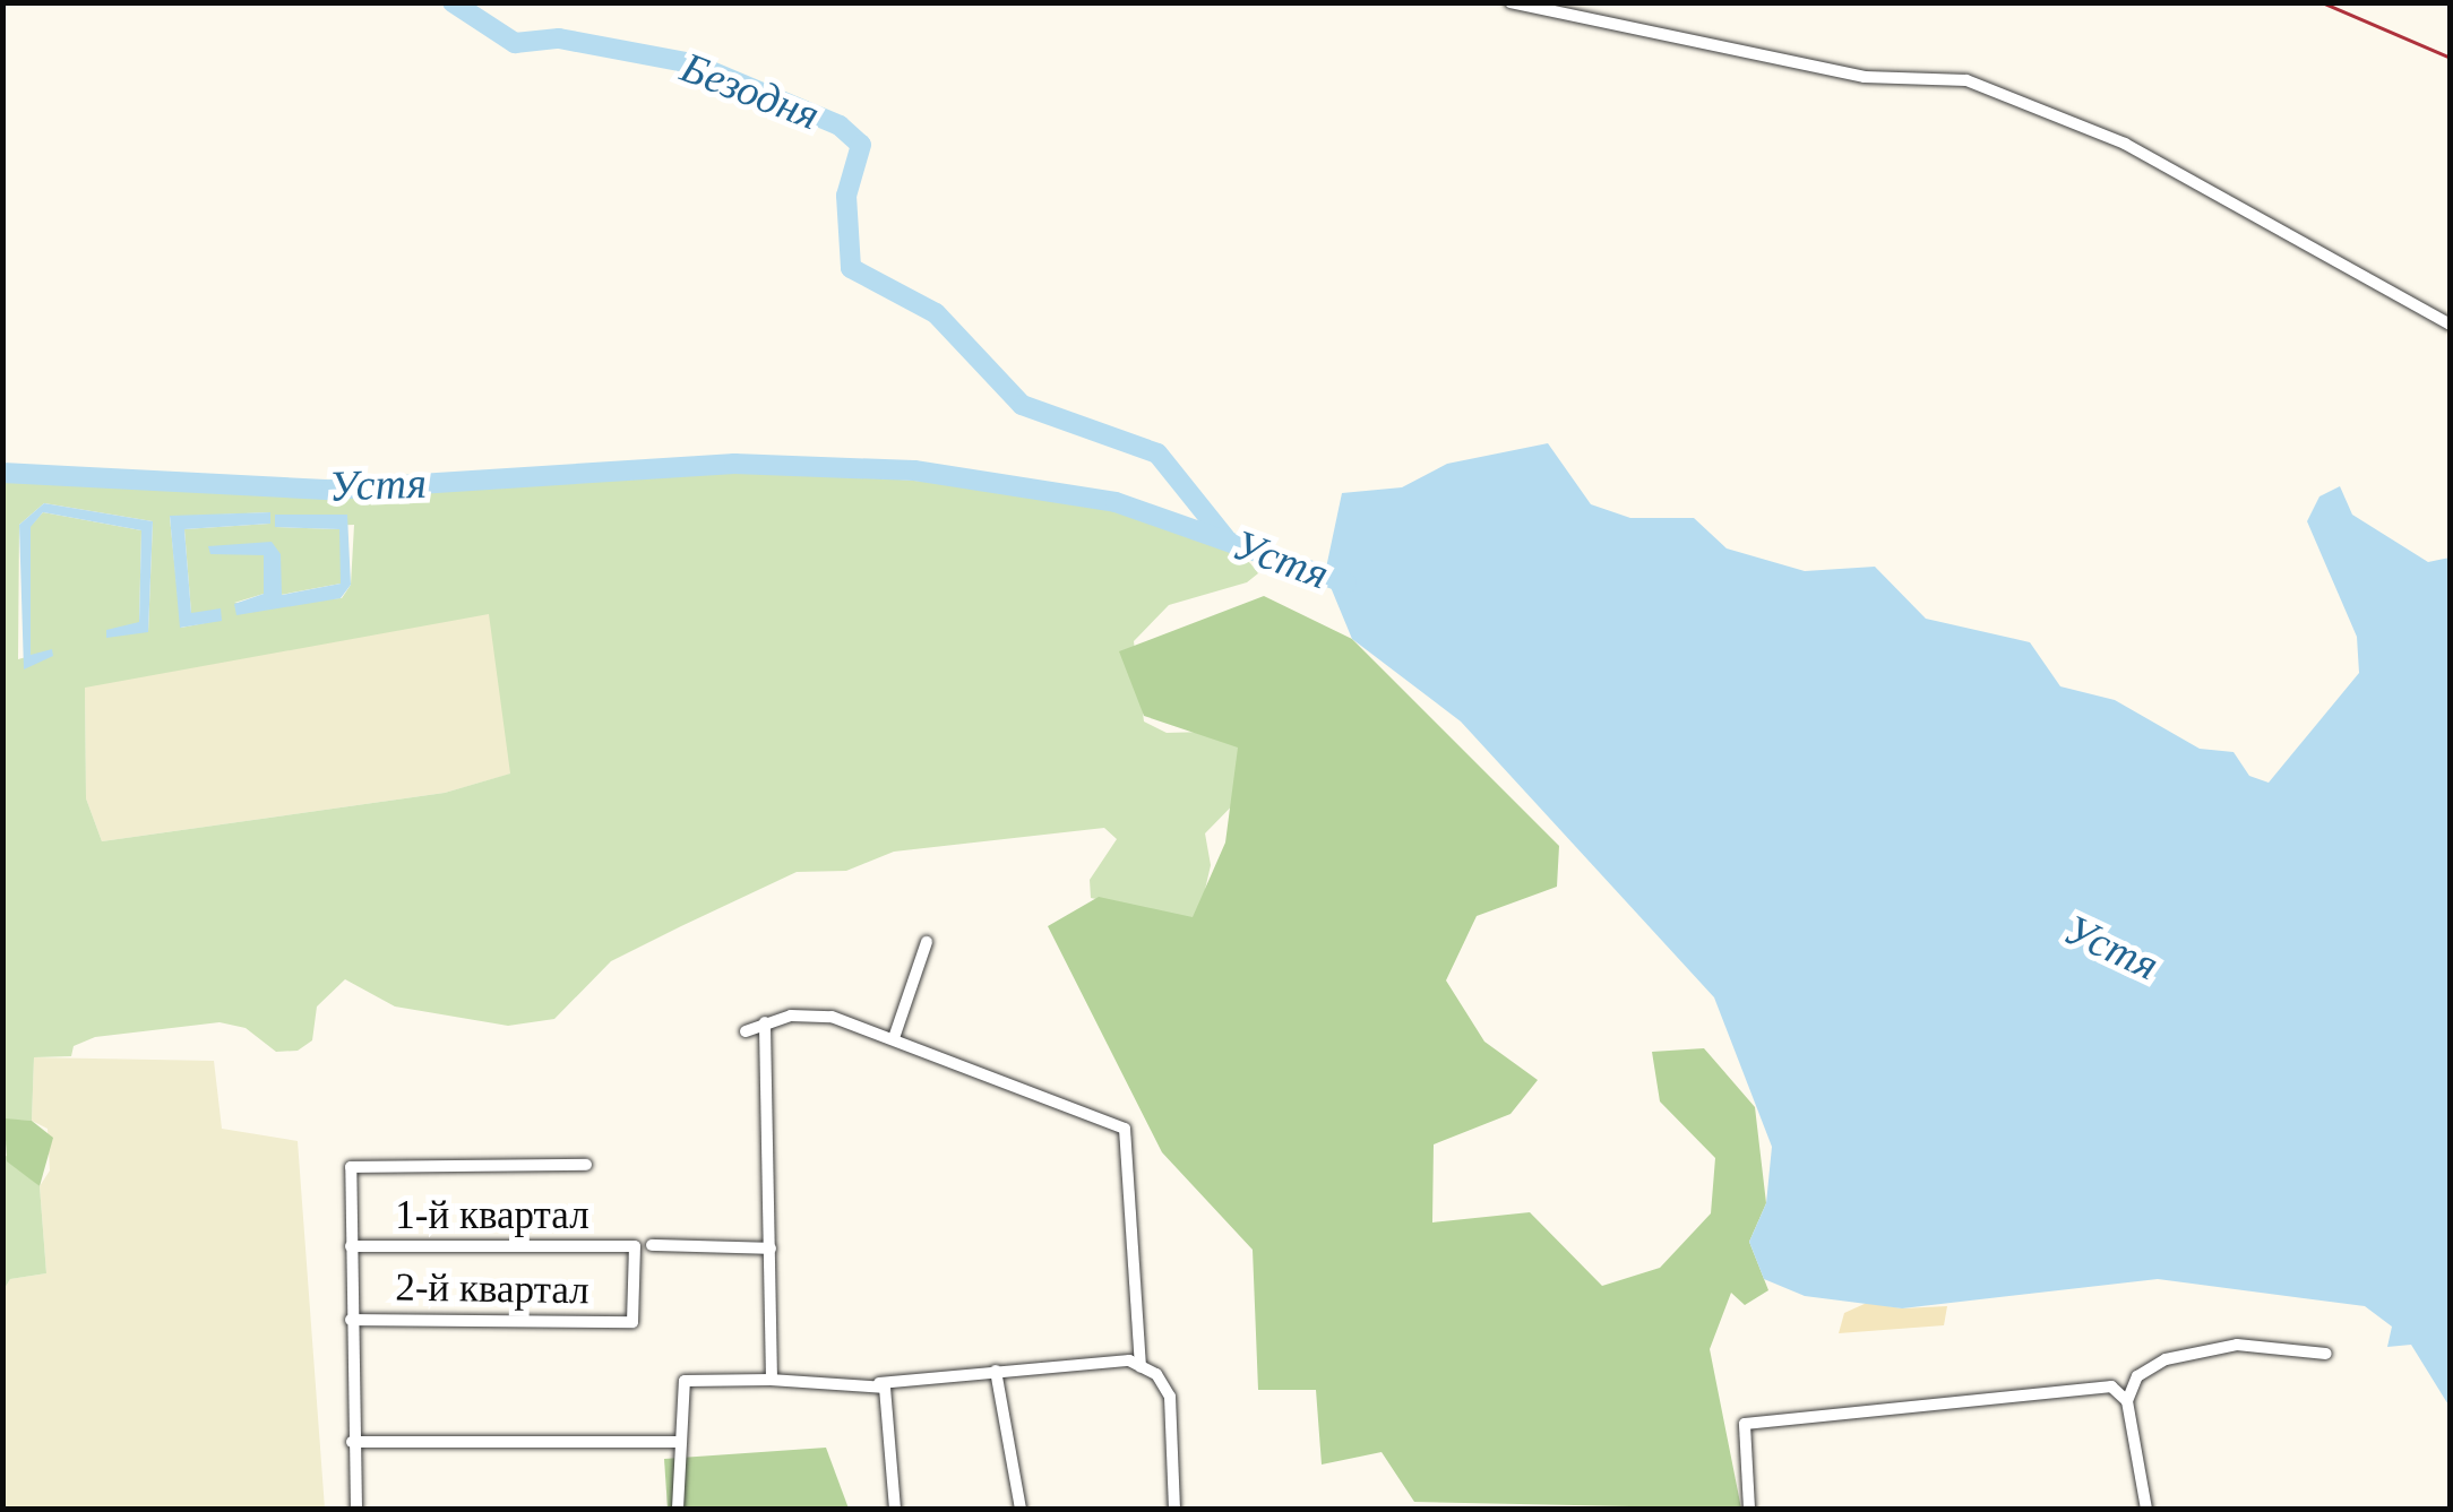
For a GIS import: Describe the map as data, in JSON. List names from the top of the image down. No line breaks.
{"streets":{"street":["1-й квартал","2-й квартал"]},"crossings":[["1-й квартал","2-й квартал"]],"water":["Безодня","Устя"]}
